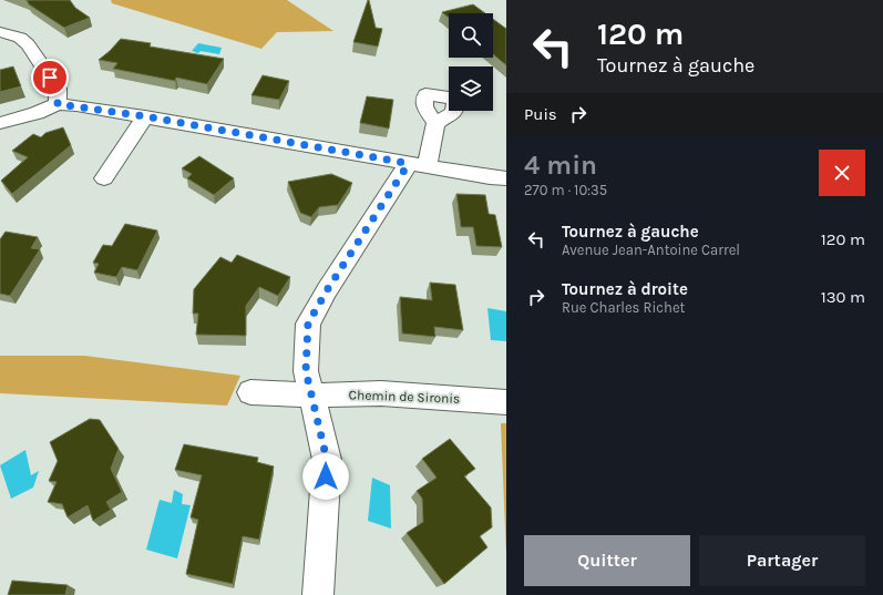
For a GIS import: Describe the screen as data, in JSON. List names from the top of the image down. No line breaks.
{"streets":{"street":["Chemin de Sironis"]},"page":{"turn":["120 m","Tournez à gauche"],"then":"Puis","heading":["4 min","270 m · 10:35"],"list":[{"name":"Tournez à gauche","note":"Avenue Jean-Antoine Carrel","value":"120 m"},{"name":"Tournez à droite","note":"Rue Charles Richet","value":"130 m"}],"buttons":["Quitter","Partager"]}}
